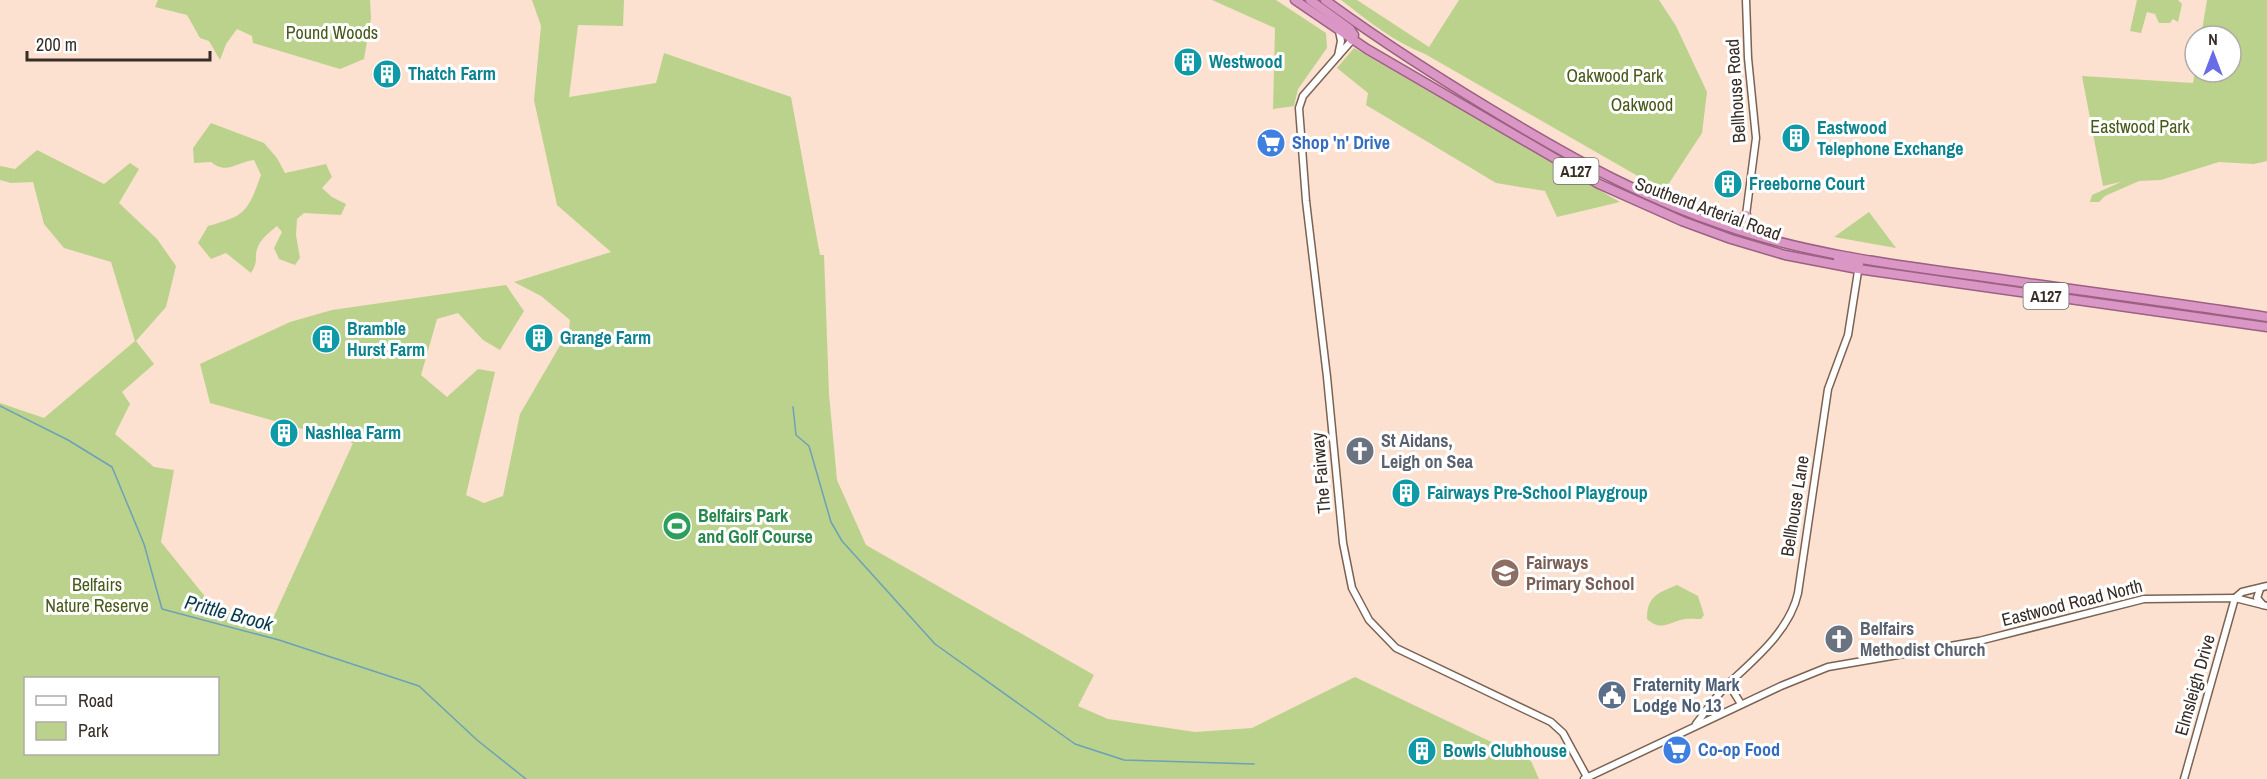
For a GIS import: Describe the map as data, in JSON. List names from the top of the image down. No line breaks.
{"streets":{"highway":["A127","Southend Arterial Road"],"street":["Bellhouse Road","The Fairway","Bellhouse Lane","Eastwood Road North","Elmsleigh Drive"]},"crossings":[["Southend Arterial Road","The Fairway"],["Southend Arterial Road","Bellhouse Lane"],["The Fairway","Eastwood Road North"],["Bellhouse Lane","Eastwood Road North"],["Eastwood Road North","Elmsleigh Drive"]],"water":["Prittle Brook"],"parks":["Pound Woods","Oakwood Park","Oakwood","Eastwood Park","Belfairs Nature Reserve"],"places":{"building":["Westwood","Thatch Farm","Eastwood Telephone Exchange","Freeborne Court","Grange Farm","Bramble Hurst Farm","Nashlea Farm","Fairways Pre-School Playgroup","Bowls Clubhouse"],"supermarket":["Shop 'n' Drive","Co-op Food"],"church":["St Aidans, Leigh on Sea","Belfairs Methodist Church"],"sports":["Belfairs Park and Golf Course"],"school or university":["Fairways Primary School"],"public building":["Fraternity Mark Lodge No 13"]},"legend":["Road","Park"],"scale_bar":"200 m","north":"top"}
